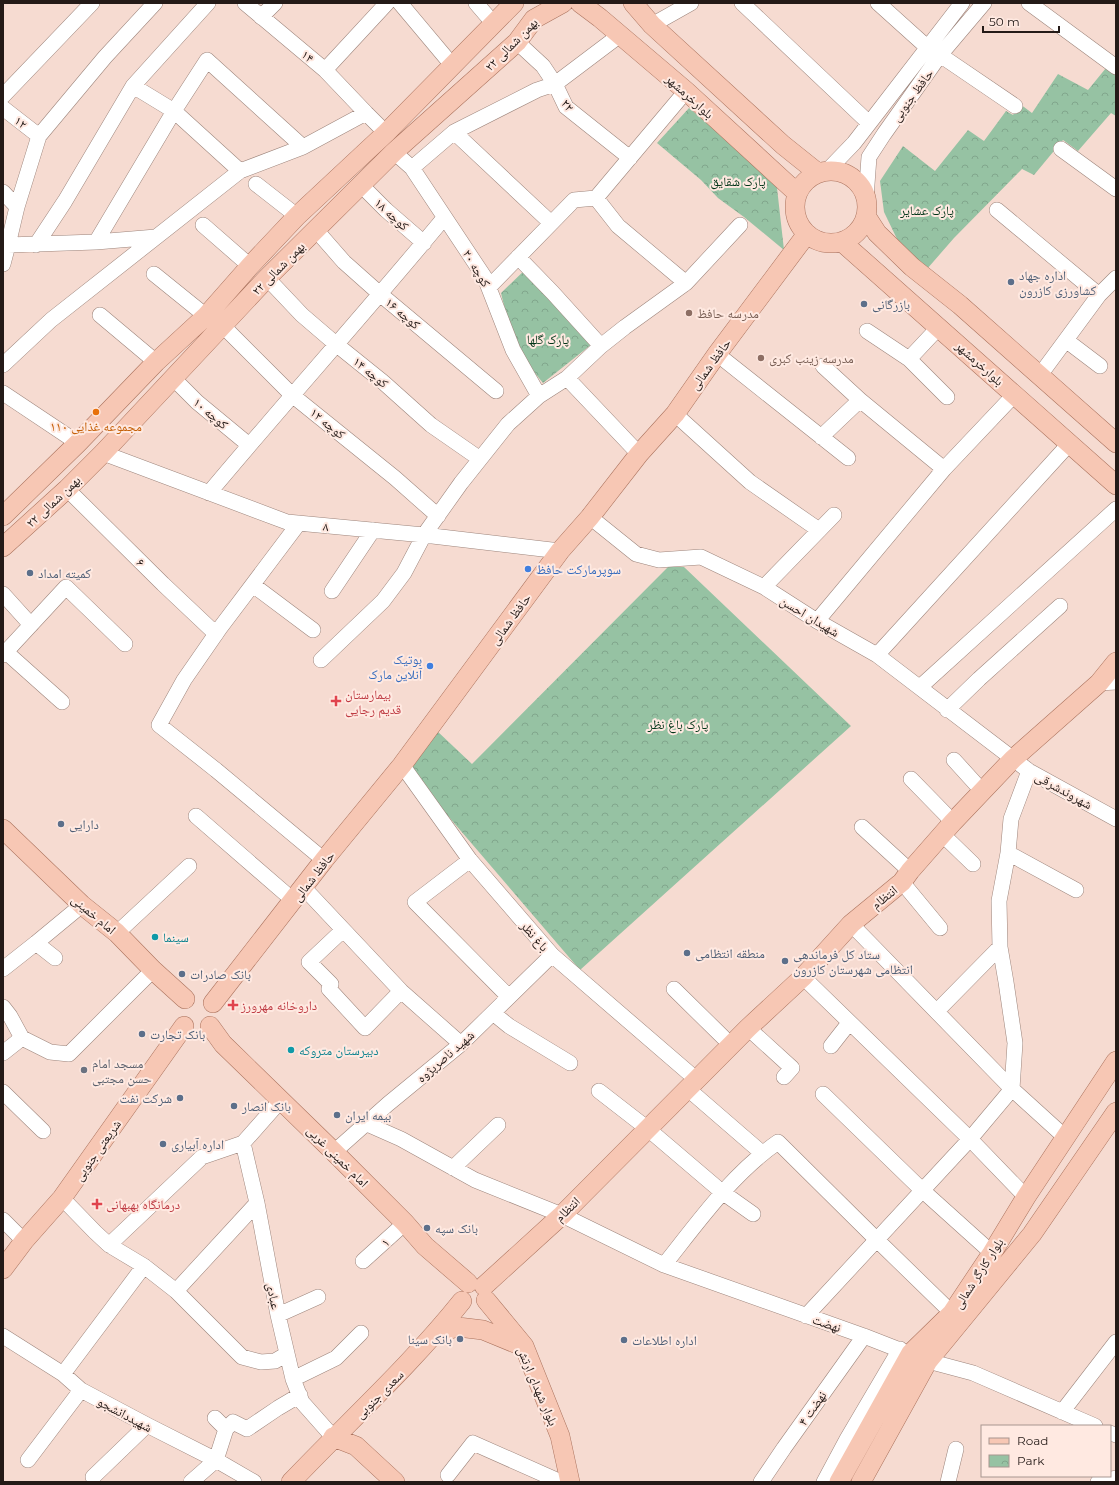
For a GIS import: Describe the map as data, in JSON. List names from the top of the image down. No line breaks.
{"streets":{"main road":["۲۲ بهمن شمالی","بلوارخرمشهر","حافظ شمالی","انتظام","امام خمینی","شریعتی جنوبی","امام خمینی غربی","بلوار کارگر شمالی","بلوار شهدای ارتش","سعدی جنوبی"],"street":["۱۴","حافظ جنوبی","۲۲","۱۲","کوچه ۱۸","کوچه ۲۰","کوچه ۱۶","کوچه ۱۴","کوچه ۱۰","کوچه ۱۲","۸","۶","شهیدان احسن","شهروندشرقی","باغ نظر","شهید ناصرپژوه","۱","عبادی","نهضت","نهضت ۴","شهیددانشجو"]},"crossings":[["۲۲ بهمن شمالی","۱۴"],["۲۲ بهمن شمالی","۲۲"],["۲۲ بهمن شمالی","کوچه ۱۸"],["۲۲ بهمن شمالی","کوچه ۲۰"],["۲۲ بهمن شمالی","کوچه ۱۶"],["۲۲ بهمن شمالی","کوچه ۱۴"],["۲۲ بهمن شمالی","کوچه ۱۰"],["۲۲ بهمن شمالی","کوچه ۱۲"],["۲۲ بهمن شمالی","۸"],["۲۲ بهمن شمالی","۶"],["حافظ جنوبی","بلوارخرمشهر"],["حافظ جنوبی","حافظ شمالی"],["بلوارخرمشهر","حافظ شمالی"],["حافظ شمالی","۸"],["حافظ شمالی","شهیدان احسن"],["حافظ شمالی","امام خمینی"],["حافظ شمالی","باغ نظر"],["حافظ شمالی","شریعتی جنوبی"],["حافظ شمالی","امام خمینی غربی"],["شهیدان احسن","شهروندشرقی"],["شهیدان احسن","انتظام"],["شهروندشرقی","انتظام"],["انتظام","باغ نظر"],["انتظام","امام خمینی غربی"],["انتظام","نهضت"],["انتظام","بلوار شهدای ارتش"],["انتظام","سعدی جنوبی"],["امام خمینی","شریعتی جنوبی"],["امام خمینی","امام خمینی غربی"],["باغ نظر","شهید ناصرپژوه"],["شهید ناصرپژوه","امام خمینی غربی"],["شهید ناصرپژوه","نهضت"],["شریعتی جنوبی","امام خمینی غربی"],["امام خمینی غربی","۱"],["امام خمینی غربی","بلوار شهدای ارتش"],["امام خمینی غربی","سعدی جنوبی"],["بلوار کارگر شمالی","نهضت"],["عبادی","سعدی جنوبی"],["نهضت","نهضت ۴"],["بلوار شهدای ارتش","سعدی جنوبی"]],"parks":["پارک شقایق","پارک عشایر","پارک گلها","پارک باغ نظر"],"places":{"other":["اداره جهاد کشاورزی کازرون","بازرگانی","مدرسه حافظ","مدرسه زینب کبری","مجموعه غذایی ۱۱۰","سوپرمارکت حافظ","کمیته امداد","بوتیک آنلاین مارک","دارایی","سینما","منطقه انتظامی","ستاد کل فرماندهی انتظامی شهرستان کازرون","بانک صادرات","بانک تجارت","دبیرستان متروکه","مسجد امام حسن مجتبی","شرکت نفت","بانک انصار","بیمه ایران","اداره آبیاری","بانک سپه","بانک سینا","اداره اطلاعات"],"health":["بیمارستان قدیم رجایی","داروخانه مهرورز","درمانگاه بهبهانی"]},"legend":["Road","Park"],"scale_bar":"50 m"}
